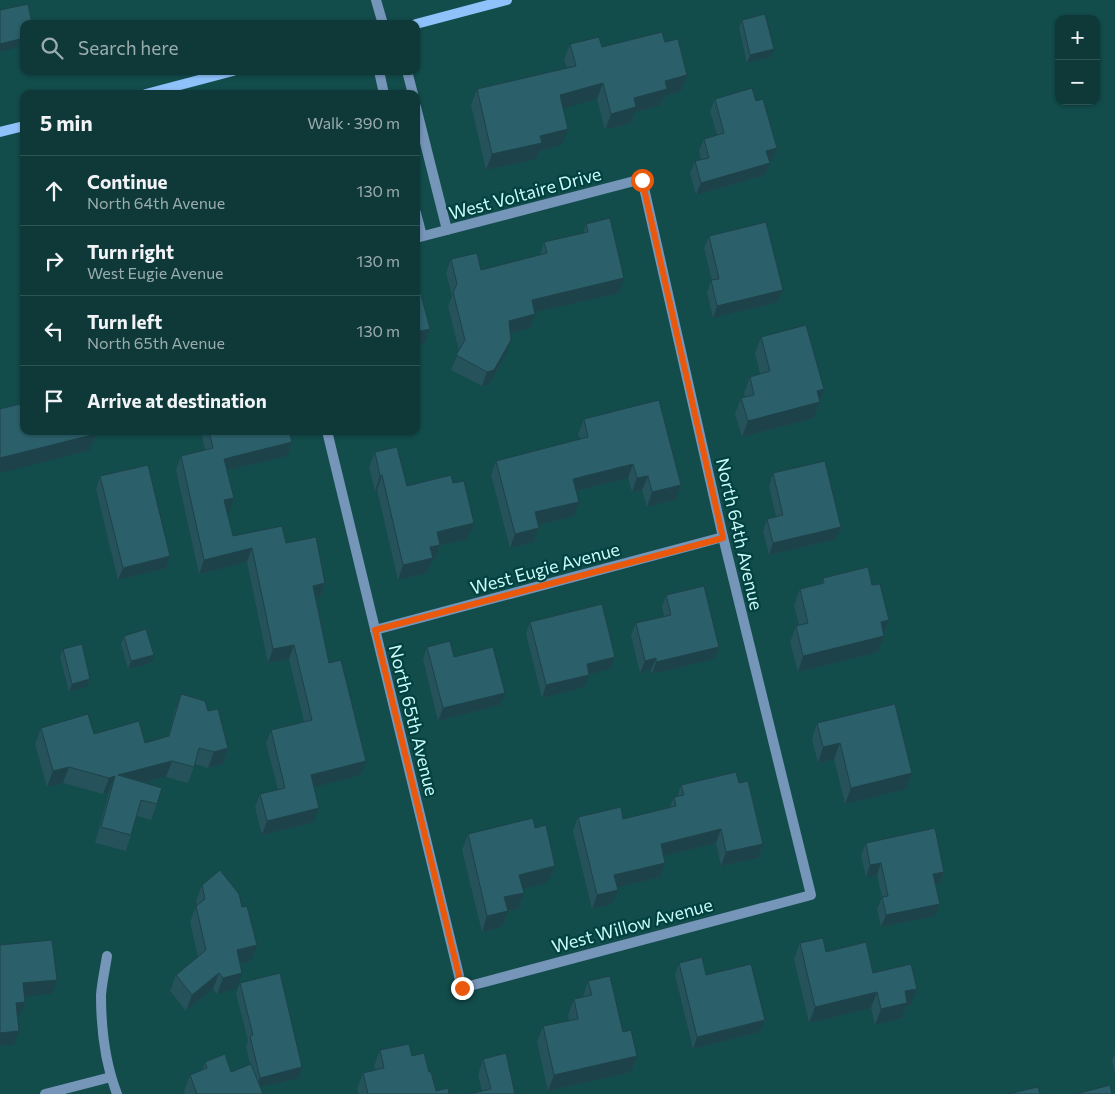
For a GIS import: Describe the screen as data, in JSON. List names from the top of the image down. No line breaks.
{"streets":{"street":["West Voltaire Drive","North 64th Avenue","West Eugie Avenue","North 65th Avenue","West Willow Avenue"]},"crossings":[["West Voltaire Drive","North 64th Avenue"],["North 64th Avenue","West Eugie Avenue"],["North 64th Avenue","West Willow Avenue"],["West Eugie Avenue","North 65th Avenue"],["North 65th Avenue","West Willow Avenue"]],"page":{"map_buttons":["+","−"],"search":"Search here","heading":["5 min","Walk · 390 m"],"list":[["Continue","North 64th Avenue","130 m"],["Turn right","West Eugie Avenue","130 m"],["Turn left","North 65th Avenue","130 m"],"Arrive at destination"]}}
